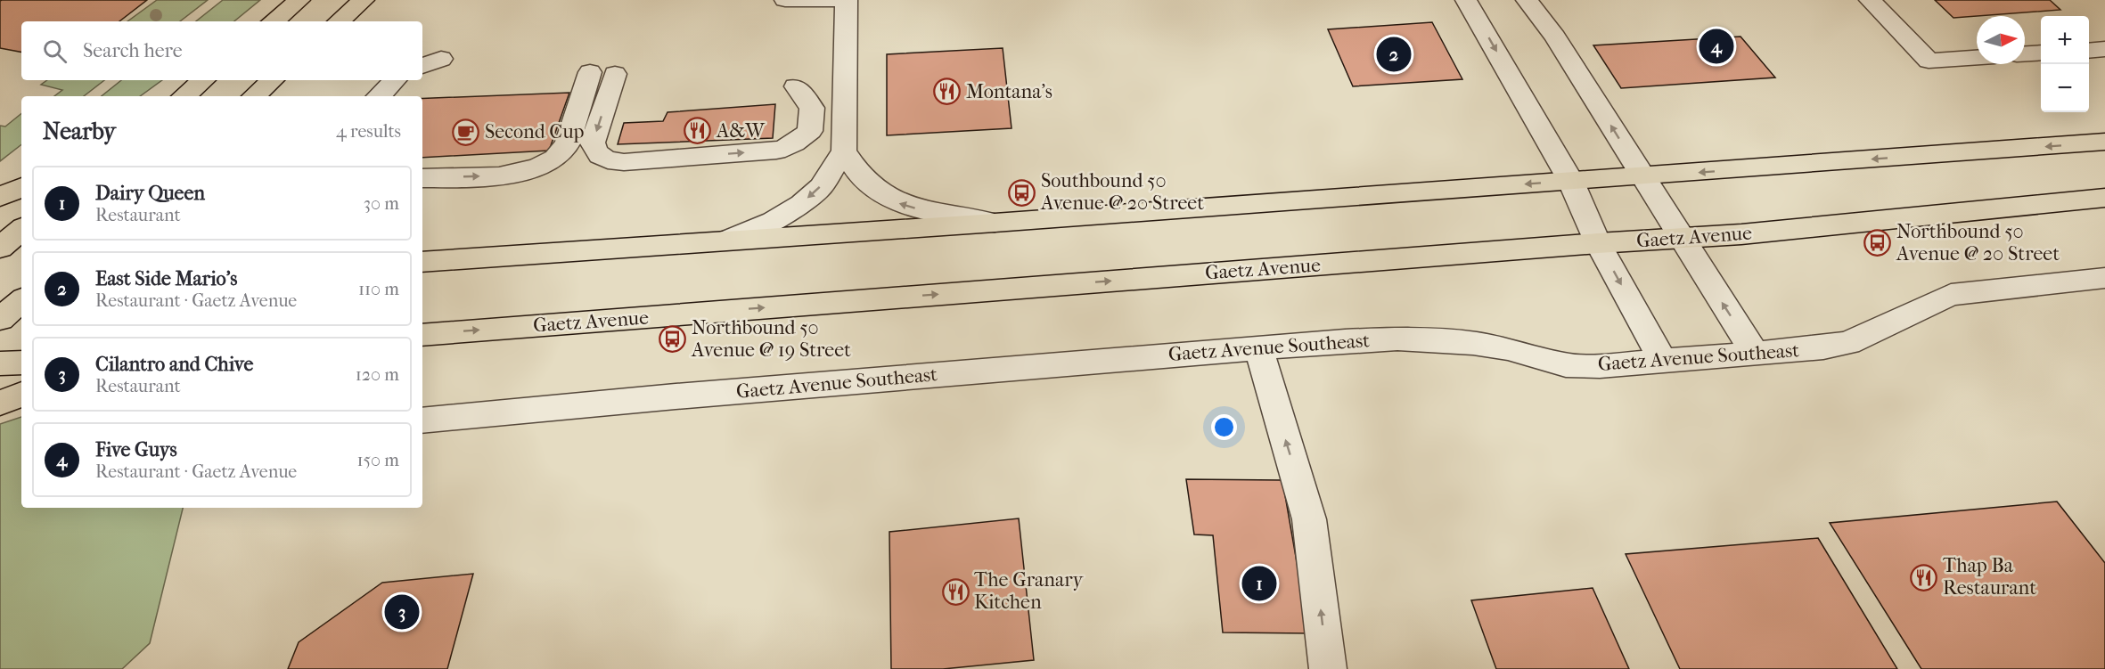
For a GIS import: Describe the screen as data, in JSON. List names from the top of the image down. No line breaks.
{"streets":{"main road":["Gaetz Avenue"],"street":["Gaetz Avenue Southeast"]},"places":{"restaurant":["Montana's","A&W","Thap Ba Restaurant","The Granary Kitchen"],"cafe":["Second Cup"],"bus stop":["Southbound 50 Avenue @ 20 Street","Northbound 50 Avenue @ 20 Street","Northbound 50 Avenue @ 19 Street"]},"north":"right","page":{"map_buttons":["+","−"],"search":"Search here","pins":["4","2","1","3"],"heading":["Nearby","4 results"],"list":[{"mark":"1","name":"Dairy Queen","note":"Restaurant","value":"30 m"},{"mark":"2","name":"East Side Mario's","note":"Restaurant · Gaetz Avenue","value":"110 m"},{"mark":"3","name":"Cilantro and Chive","note":"Restaurant","value":"120 m"},{"mark":"4","name":"Five Guys","note":"Restaurant · Gaetz Avenue","value":"150 m"}]}}
